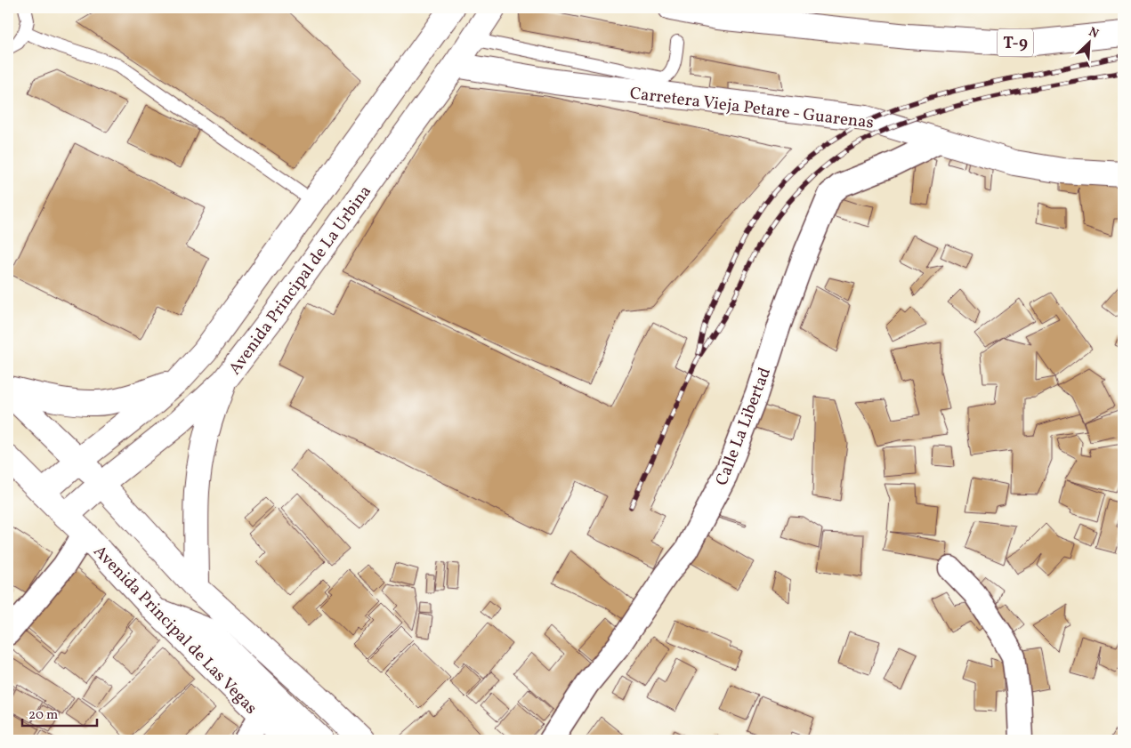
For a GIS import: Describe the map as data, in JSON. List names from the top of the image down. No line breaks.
{"streets":{"main road":["T-9","Carretera Vieja Petare - Guarenas","Avenida Principal de La Urbina","Avenida Principal de Las Vegas"],"street":["Calle La Libertad"]},"crossings":[["Carretera Vieja Petare - Guarenas","Avenida Principal de La Urbina"],["Carretera Vieja Petare - Guarenas","Calle La Libertad"],["Avenida Principal de La Urbina","Avenida Principal de Las Vegas"]],"scale_bar":"20 m","north":"top right"}
